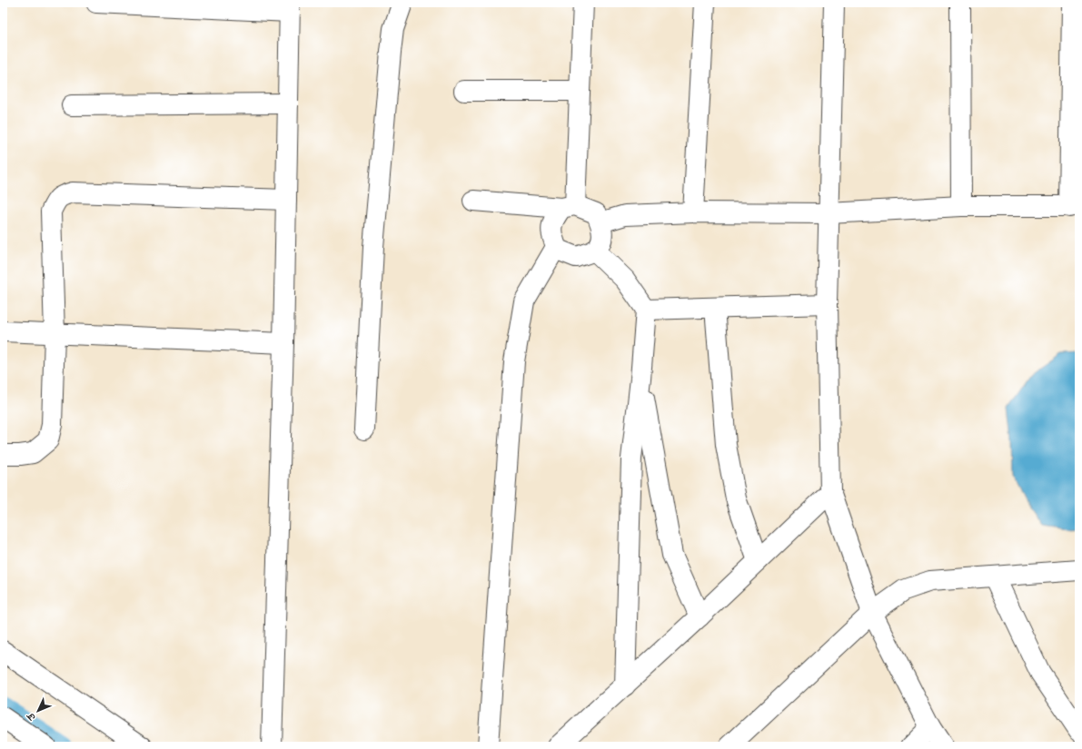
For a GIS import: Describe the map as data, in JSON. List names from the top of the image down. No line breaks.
{"north":"bottom left"}
